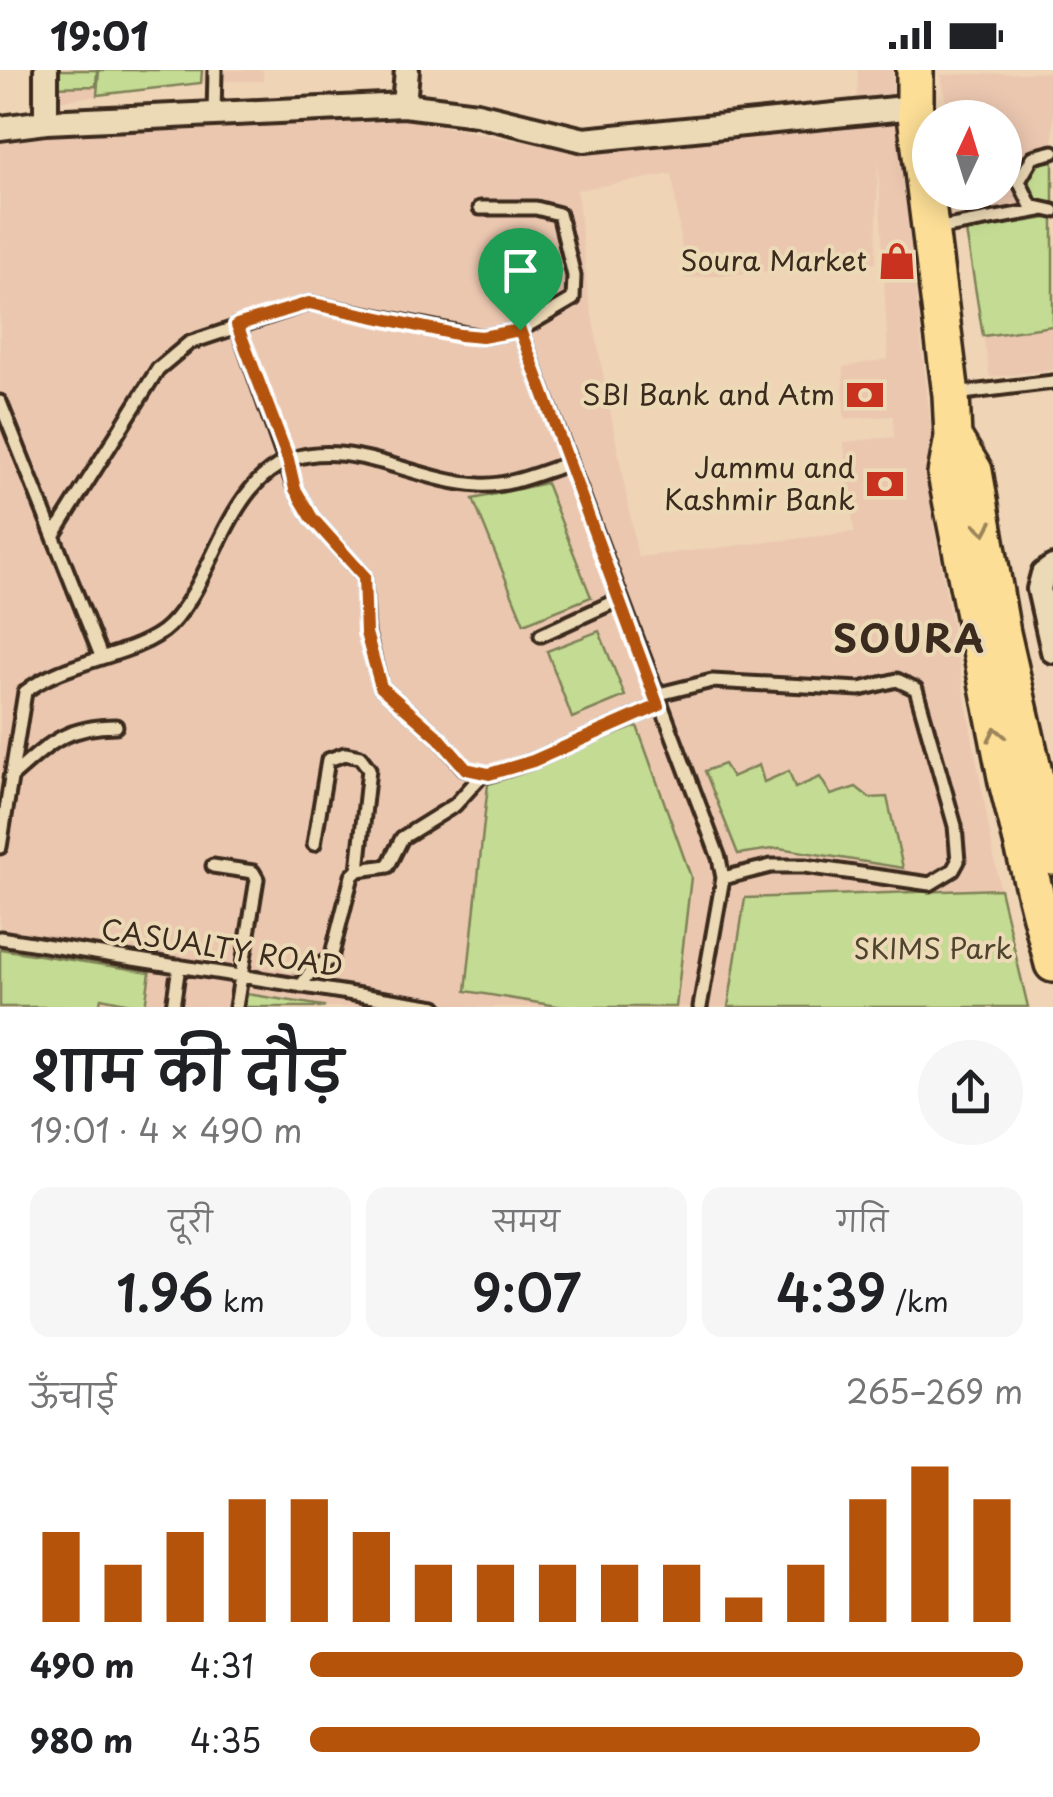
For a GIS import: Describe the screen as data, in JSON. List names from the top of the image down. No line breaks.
{"streets":{"lane":["CASUALTY ROAD"]},"districts":["SOURA"],"parks":["SKIMS Park"],"places":{"shop":["Soura Market"],"bank":["SBI Bank and Atm","Jammu and Kashmir Bank"]},"north":"top","page":{"status":"19:01","heading":["शाम की दौड़","19:01 · 4 × 490 m"],"stats":[["दूरी","1.96 km"],["समय","9:07"],["गति","4:39 /km"]],"chart":["ऊँचाई","265–269 m"],"list":[{"name":"490 m","note":"4:31"},{"name":"980 m","note":"4:35"}]}}
